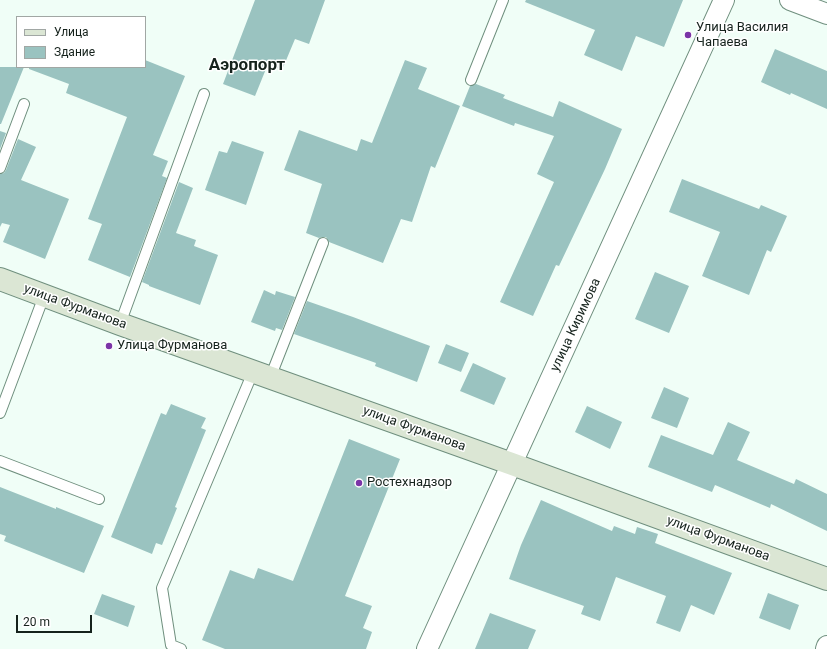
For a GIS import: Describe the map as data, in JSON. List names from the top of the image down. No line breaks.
{"streets":{"street":["улица Фурманова","улица Киримова"]},"crossings":[["улица Фурманова","улица Киримова"]],"districts":["Аэропорт"],"places":["Улица Василия Чапаева","Улица Фурманова","Ростехнадзор"],"legend":["Улица","Здание"],"scale_bar":"20 m"}
